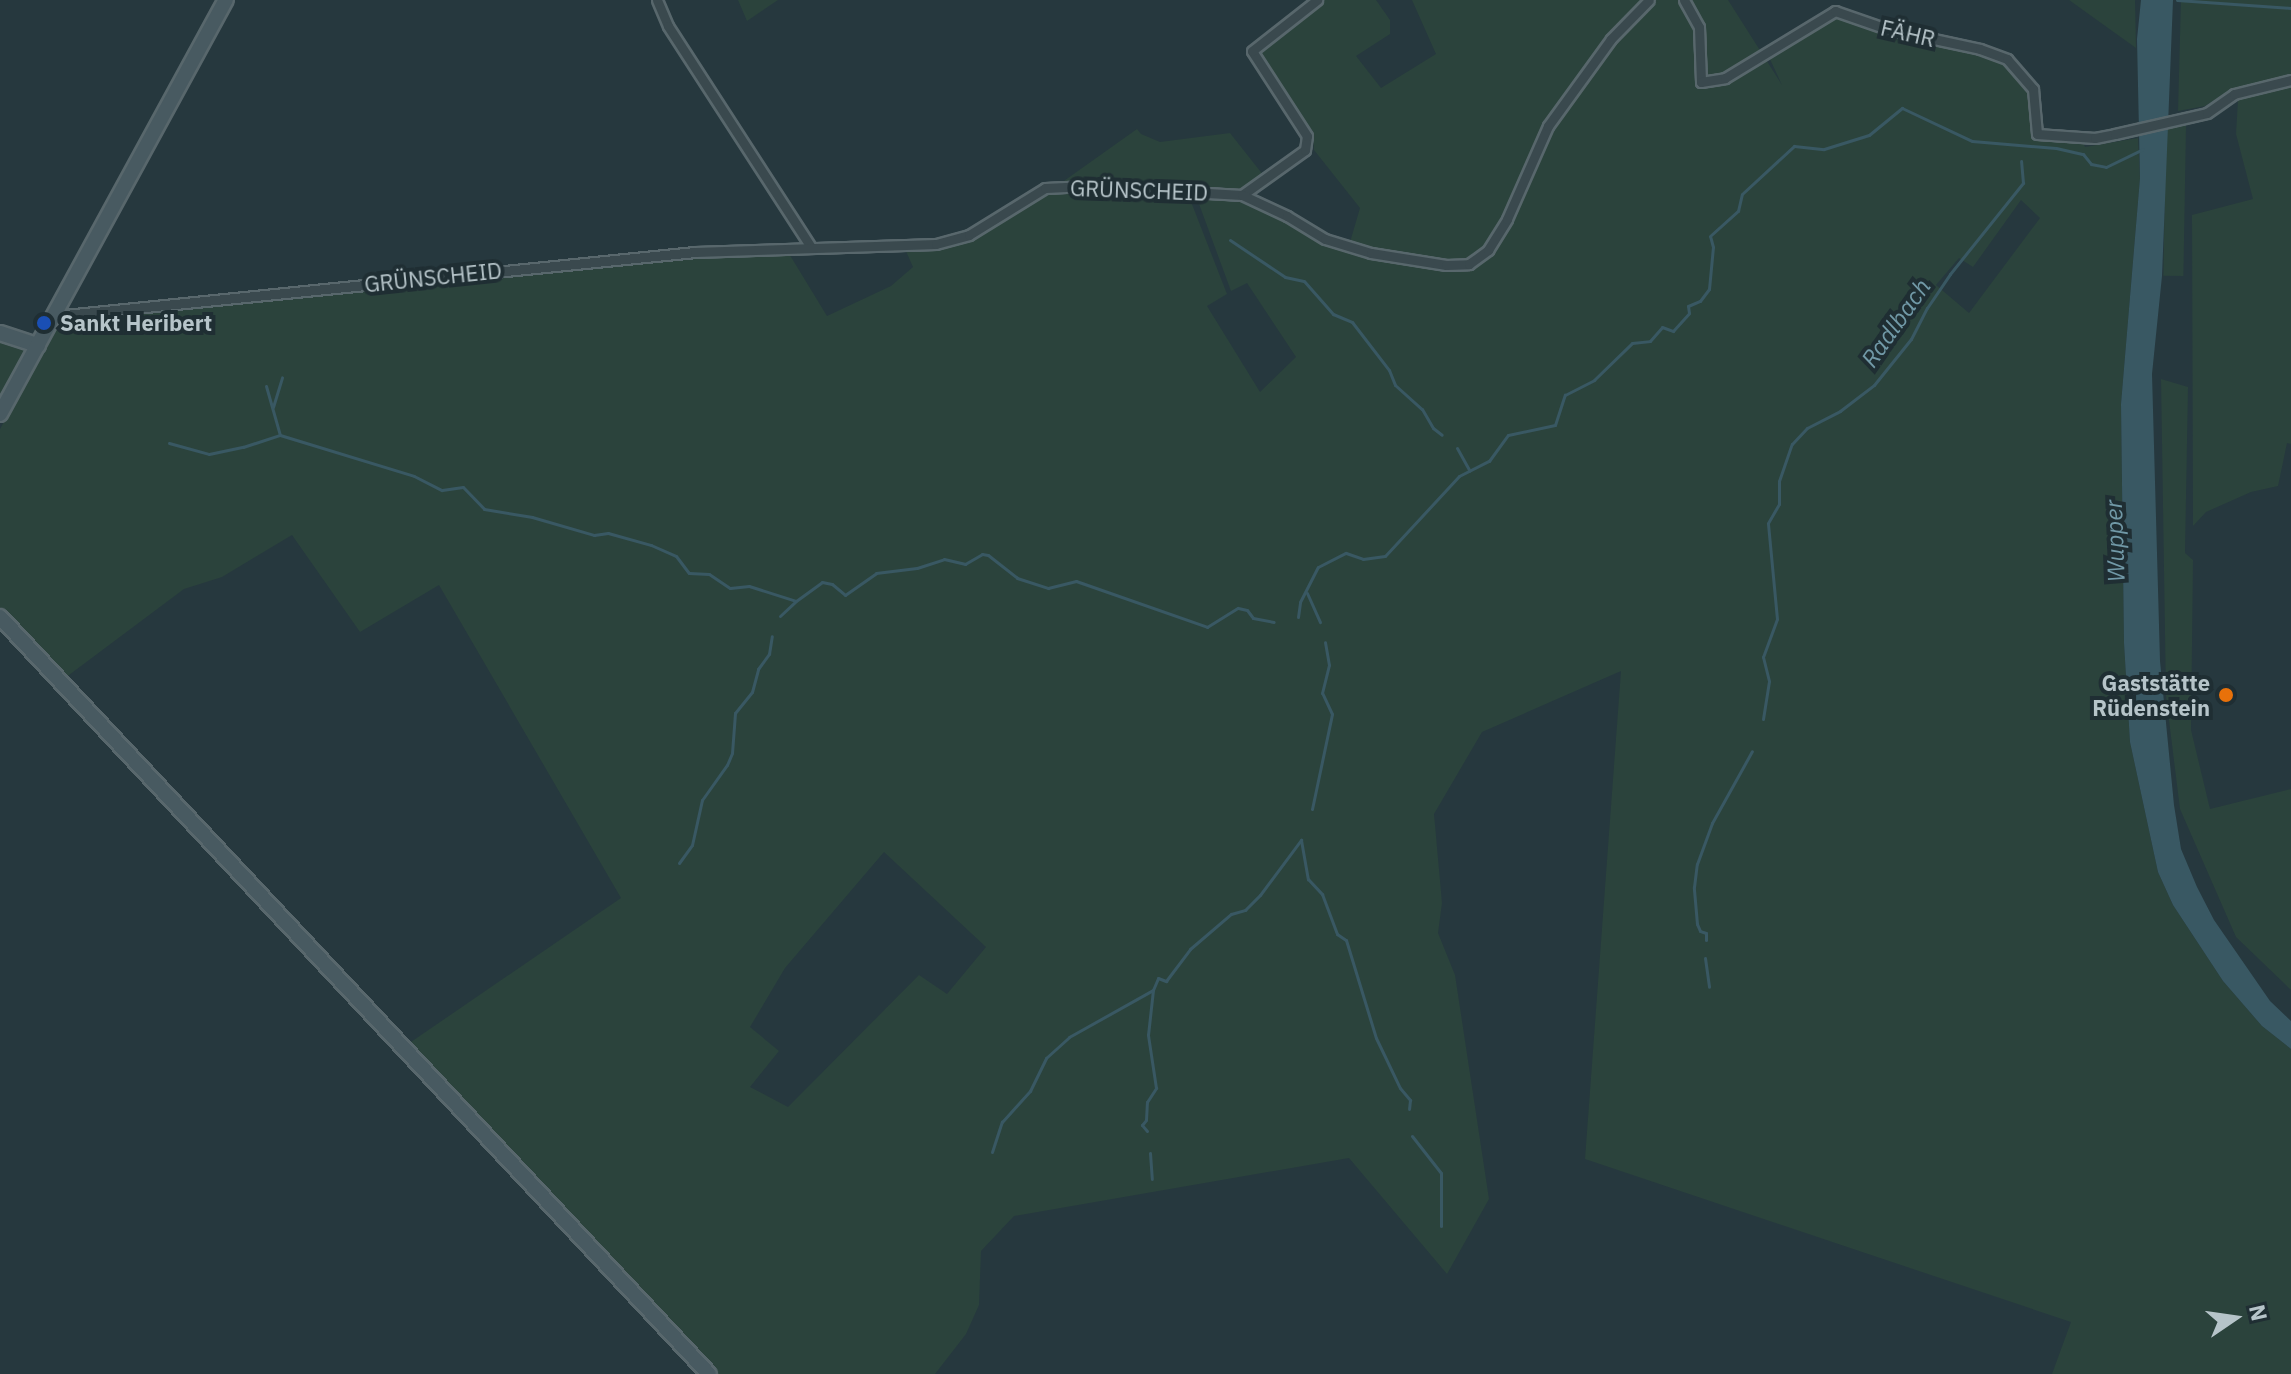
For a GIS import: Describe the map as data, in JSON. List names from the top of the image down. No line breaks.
{"streets":{"street":["FÄHR","GRÜNSCHEID"]},"water":["Radlbach","Wupper"],"places":["Sankt Heribert","Gaststätte Rüdenstein"],"north":"right"}
